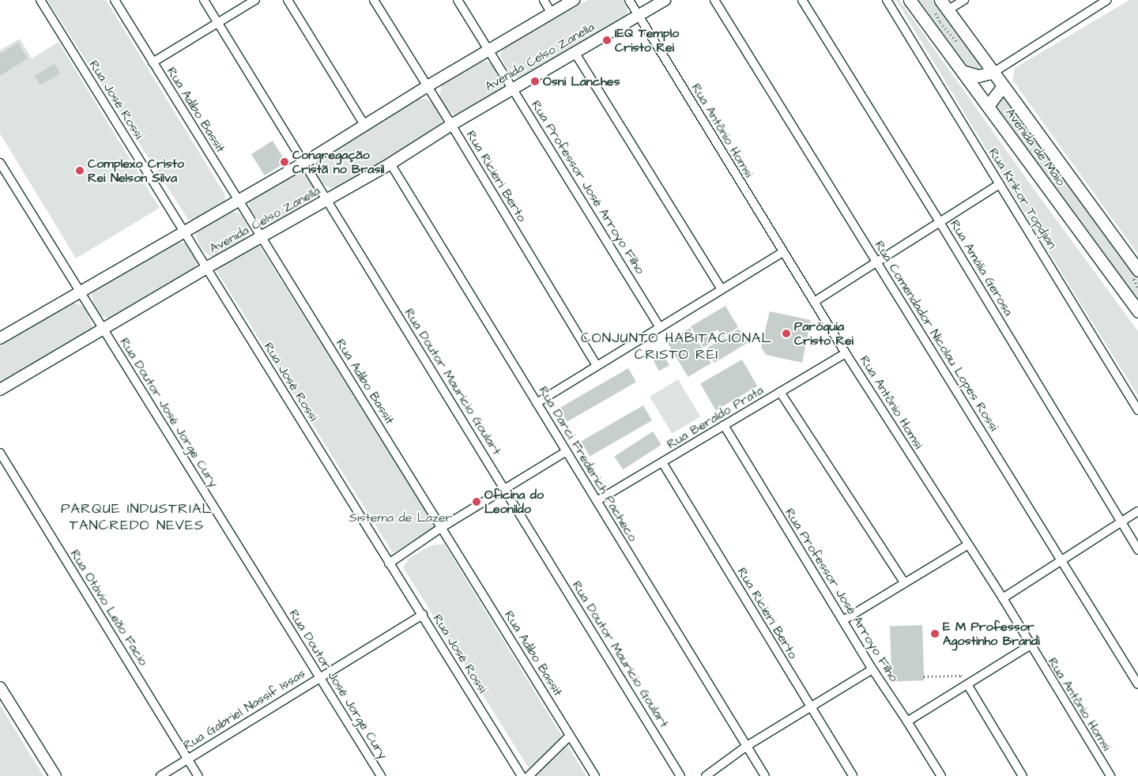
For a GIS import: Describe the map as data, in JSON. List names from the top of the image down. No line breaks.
{"streets":{"main road":["Avenida de Maio"],"street":["Avenida Celso Zanella","Rua José Rossi","Rua Adibo Bassit","Rua Antônio Homsi","Rua Ricieri Berto","Rua Professor José Arroyo Filho","Rua Krikor Topdjian","Rua Amália Gerosa","Rua Comendador Nicolau Lopes Rossi","Rua Doutor Maurício Goulart","Rua Doutor José Jorge Cury","Rua Beraldo Prata","Rua Darci Frederich Pacheco","Rua Otávio Leão Facio","Rua Gabriel Nassif Issas"]},"crossings":[["Avenida Celso Zanella","Rua José Rossi"],["Avenida Celso Zanella","Rua Adibo Bassit"],["Avenida Celso Zanella","Rua Antônio Homsi"],["Avenida Celso Zanella","Rua Ricieri Berto"],["Avenida Celso Zanella","Rua Professor José Arroyo Filho"],["Avenida Celso Zanella","Rua Doutor Maurício Goulart"],["Avenida Celso Zanella","Rua Doutor José Jorge Cury"],["Avenida Celso Zanella","Rua Darci Frederich Pacheco"],["Rua José Rossi","Rua Gabriel Nassif Issas"],["Rua Antônio Homsi","Rua Beraldo Prata"],["Rua Ricieri Berto","Rua Beraldo Prata"],["Rua Professor José Arroyo Filho","Rua Beraldo Prata"],["Rua Doutor José Jorge Cury","Rua Gabriel Nassif Issas"],["Rua Beraldo Prata","Rua Darci Frederich Pacheco"],["Rua Otávio Leão Facio","Rua Gabriel Nassif Issas"]],"districts":["CONJUNTO HABITACIONAL CRISTO REI","PARQUE INDUSTRIAL TANCREDO NEVES"],"parks":["Sistema de Lazer"],"places":["IEQ Templo Cristo Rei","Osni Lanches","Congregação Cristã no Brasil","Complexo Cristo Rei Nelson Silva","Paróquia Cristo Rei","Oficina do Leonildo","E M Professor Agostinho Brandi"]}
